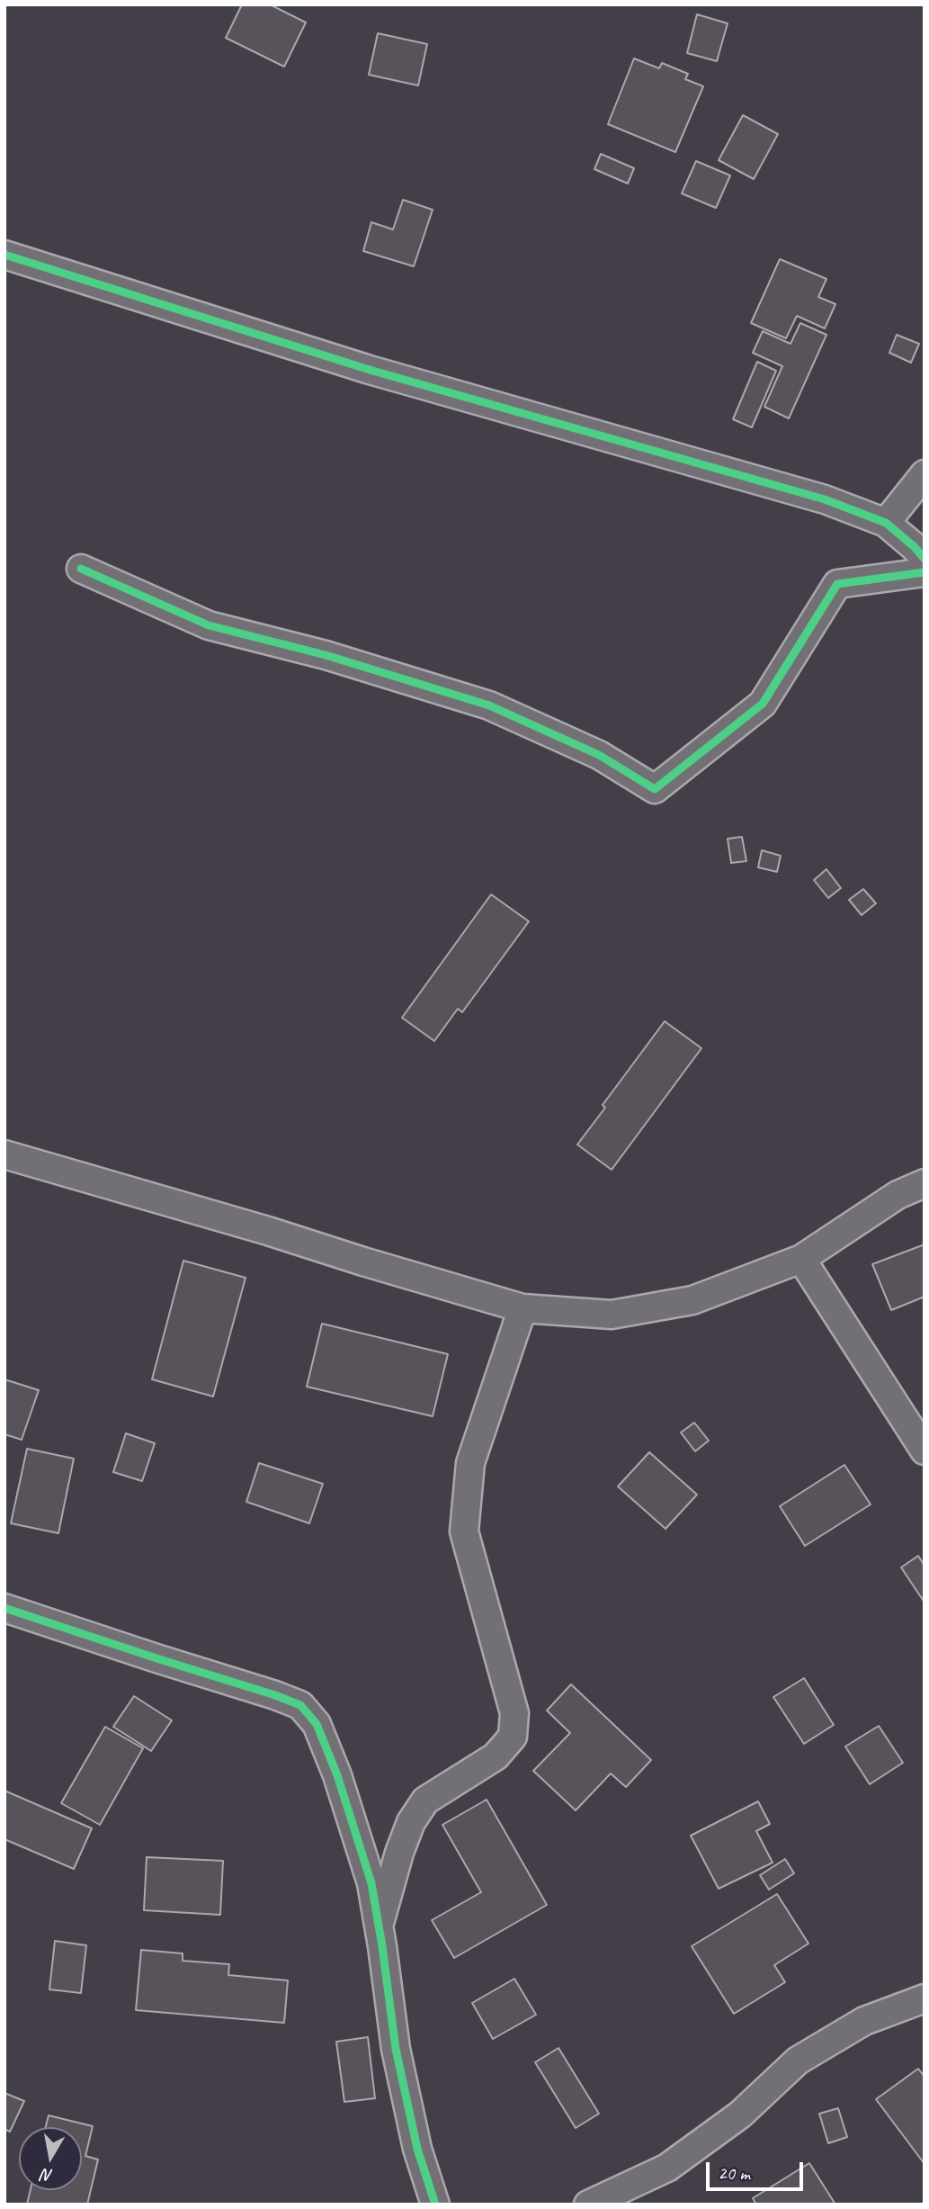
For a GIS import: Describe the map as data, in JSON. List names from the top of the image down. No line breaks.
{"scale_bar":"20 m","north":"bottom"}
